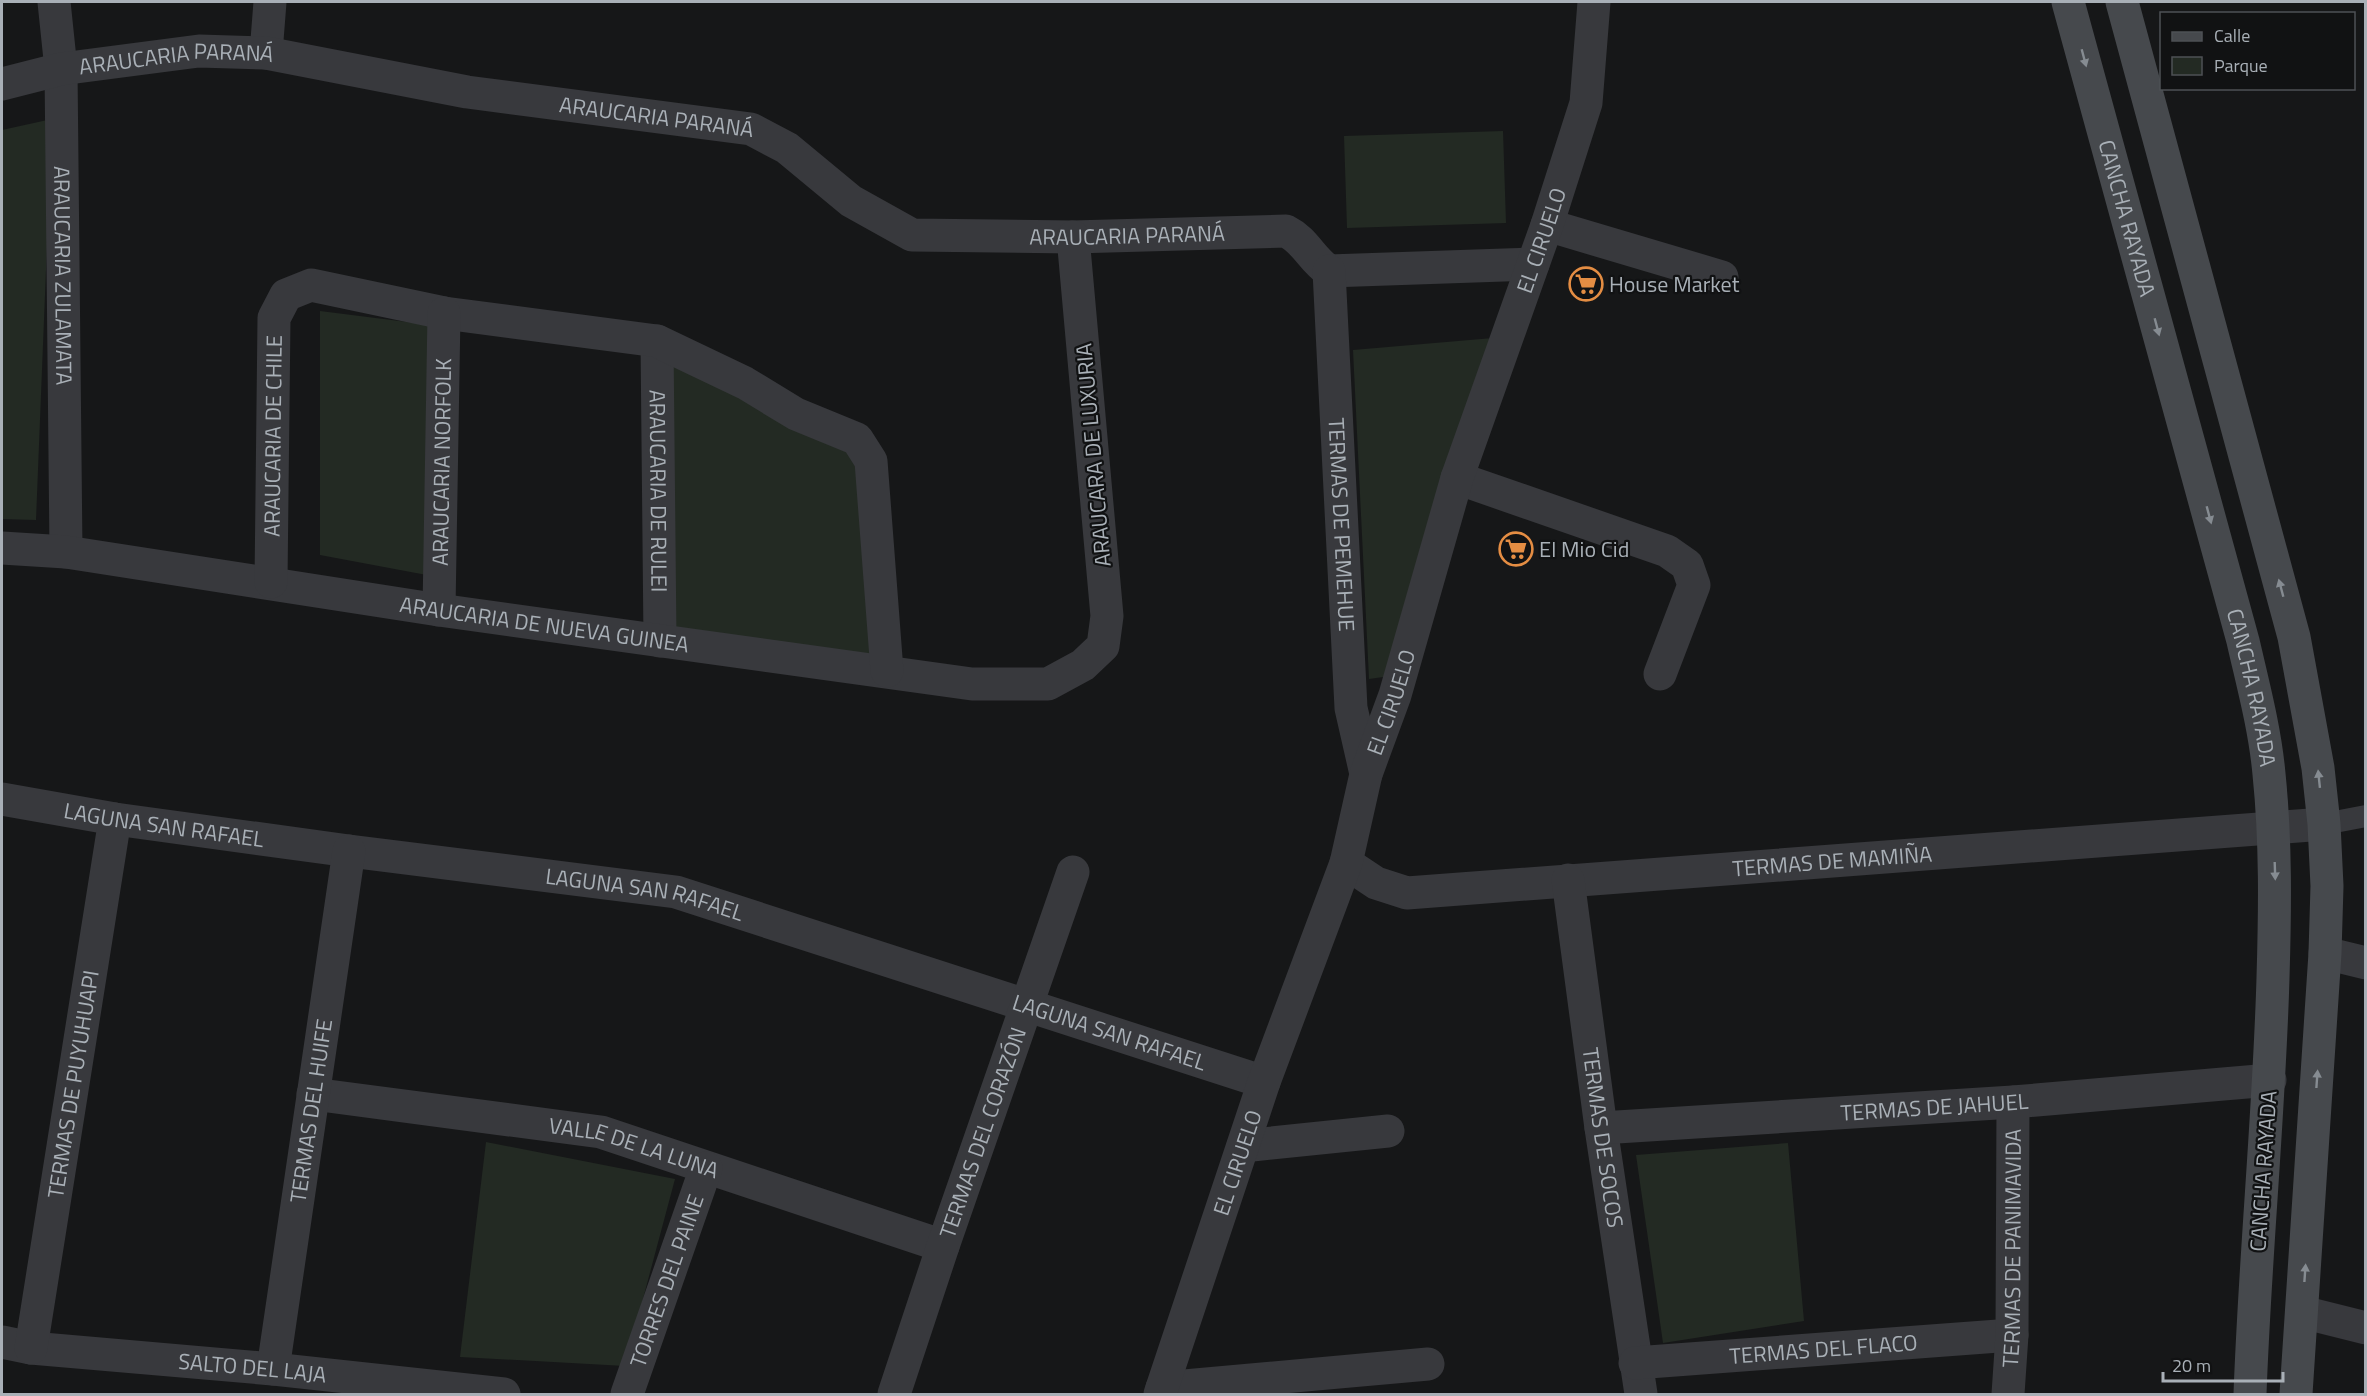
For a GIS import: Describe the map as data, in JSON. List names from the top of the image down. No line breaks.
{"streets":{"street":["ARAUCARIA PARANÁ","CANCHA RAYADA","EL CIRUELO","ARAUCARIA ZULAMATA","ARAUCARIA DE CHILE","ARAUCARA DE LUXURIA","ARAUCARIA NORFOLK","ARAUCARIA DE RULEI","TERMAS DE PEMEHUE","ARAUCARIA DE NUEVA GUINEA","LAGUNA SAN RAFAEL","TERMAS DE MAMIÑA","TERMAS DE PUYUHUAPI","TERMAS DE JAHUEL","TERMAS DEL HUIFE","TERMAS DEL CORAZÓN","TERMAS DE SOCOS","VALLE DE LA LUNA","TERMAS DE PANIMAVIDA","TORRES DEL PAINE","TERMAS DEL FLACO","SALTO DEL LAJA"]},"crossings":[["ARAUCARIA PARANÁ","ARAUCARIA ZULAMATA"],["ARAUCARIA PARANÁ","ARAUCARA DE LUXURIA"],["ARAUCARIA PARANÁ","TERMAS DE PEMEHUE"],["CANCHA RAYADA","TERMAS DE MAMIÑA"],["CANCHA RAYADA","TERMAS DE JAHUEL"],["EL CIRUELO","TERMAS DE PEMEHUE"],["EL CIRUELO","LAGUNA SAN RAFAEL"],["EL CIRUELO","TERMAS DE MAMIÑA"],["ARAUCARIA ZULAMATA","ARAUCARIA DE NUEVA GUINEA"],["ARAUCARIA DE CHILE","ARAUCARIA NORFOLK"],["ARAUCARIA DE CHILE","ARAUCARIA DE NUEVA GUINEA"],["ARAUCARA DE LUXURIA","ARAUCARIA DE NUEVA GUINEA"],["ARAUCARIA NORFOLK","ARAUCARIA DE NUEVA GUINEA"],["ARAUCARIA DE RULEI","ARAUCARIA DE NUEVA GUINEA"],["LAGUNA SAN RAFAEL","TERMAS DE PUYUHUAPI"],["LAGUNA SAN RAFAEL","TERMAS DEL HUIFE"],["LAGUNA SAN RAFAEL","TERMAS DEL CORAZÓN"],["TERMAS DE MAMIÑA","TERMAS DE SOCOS"],["TERMAS DE PUYUHUAPI","SALTO DEL LAJA"],["TERMAS DE JAHUEL","TERMAS DE SOCOS"],["TERMAS DE JAHUEL","TERMAS DE PANIMAVIDA"],["TERMAS DEL HUIFE","VALLE DE LA LUNA"],["TERMAS DEL HUIFE","SALTO DEL LAJA"],["TERMAS DEL CORAZÓN","VALLE DE LA LUNA"],["TERMAS DE SOCOS","TERMAS DEL FLACO"],["VALLE DE LA LUNA","TORRES DEL PAINE"],["TERMAS DE PANIMAVIDA","TERMAS DEL FLACO"]],"places":{"supermarket":["House Market","El Mio Cid"]},"legend":["Calle","Parque"],"scale_bar":"20 m"}
